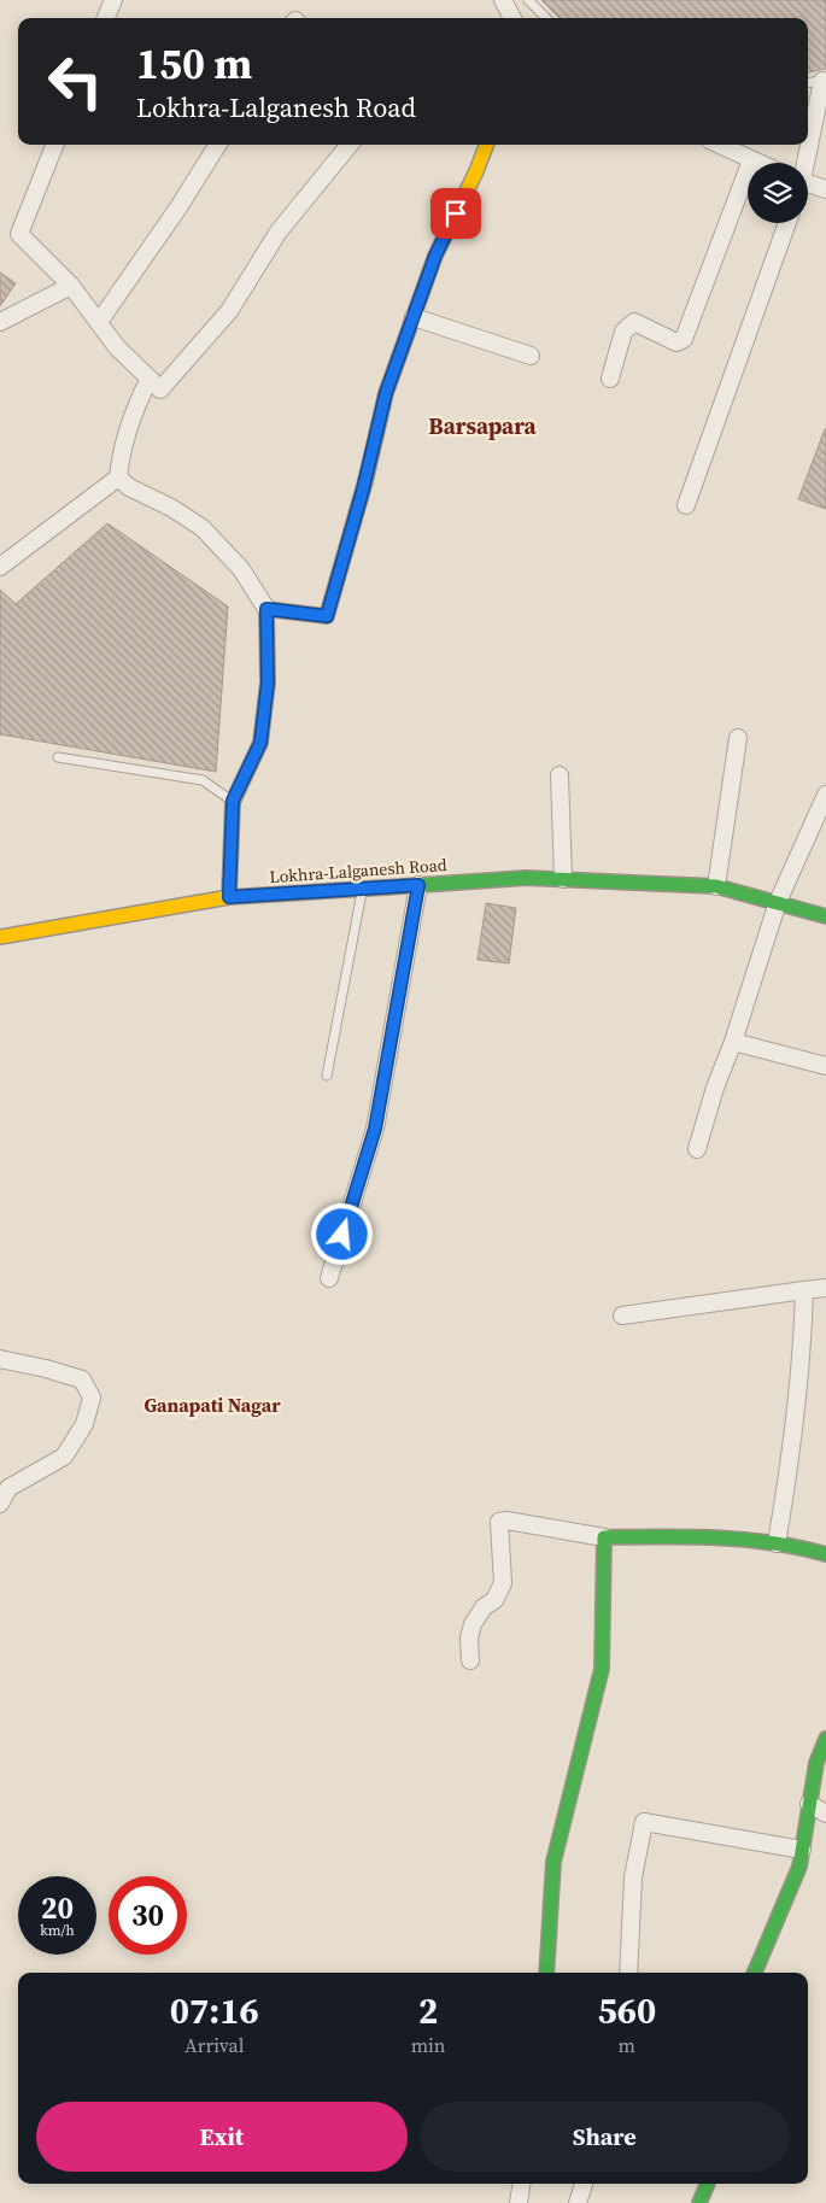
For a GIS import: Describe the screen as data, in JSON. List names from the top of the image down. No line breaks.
{"streets":{"street":["Lokhra-Lalganesh Road"]},"districts":["Barsapara","Ganapati Nagar"],"page":{"turn":["150 m","Lokhra-Lalganesh Road"],"speed":"20 km/h","limit":"30","eta":["07:16","Arrival","2","min","560","m"],"buttons":["Exit","Share"]}}
